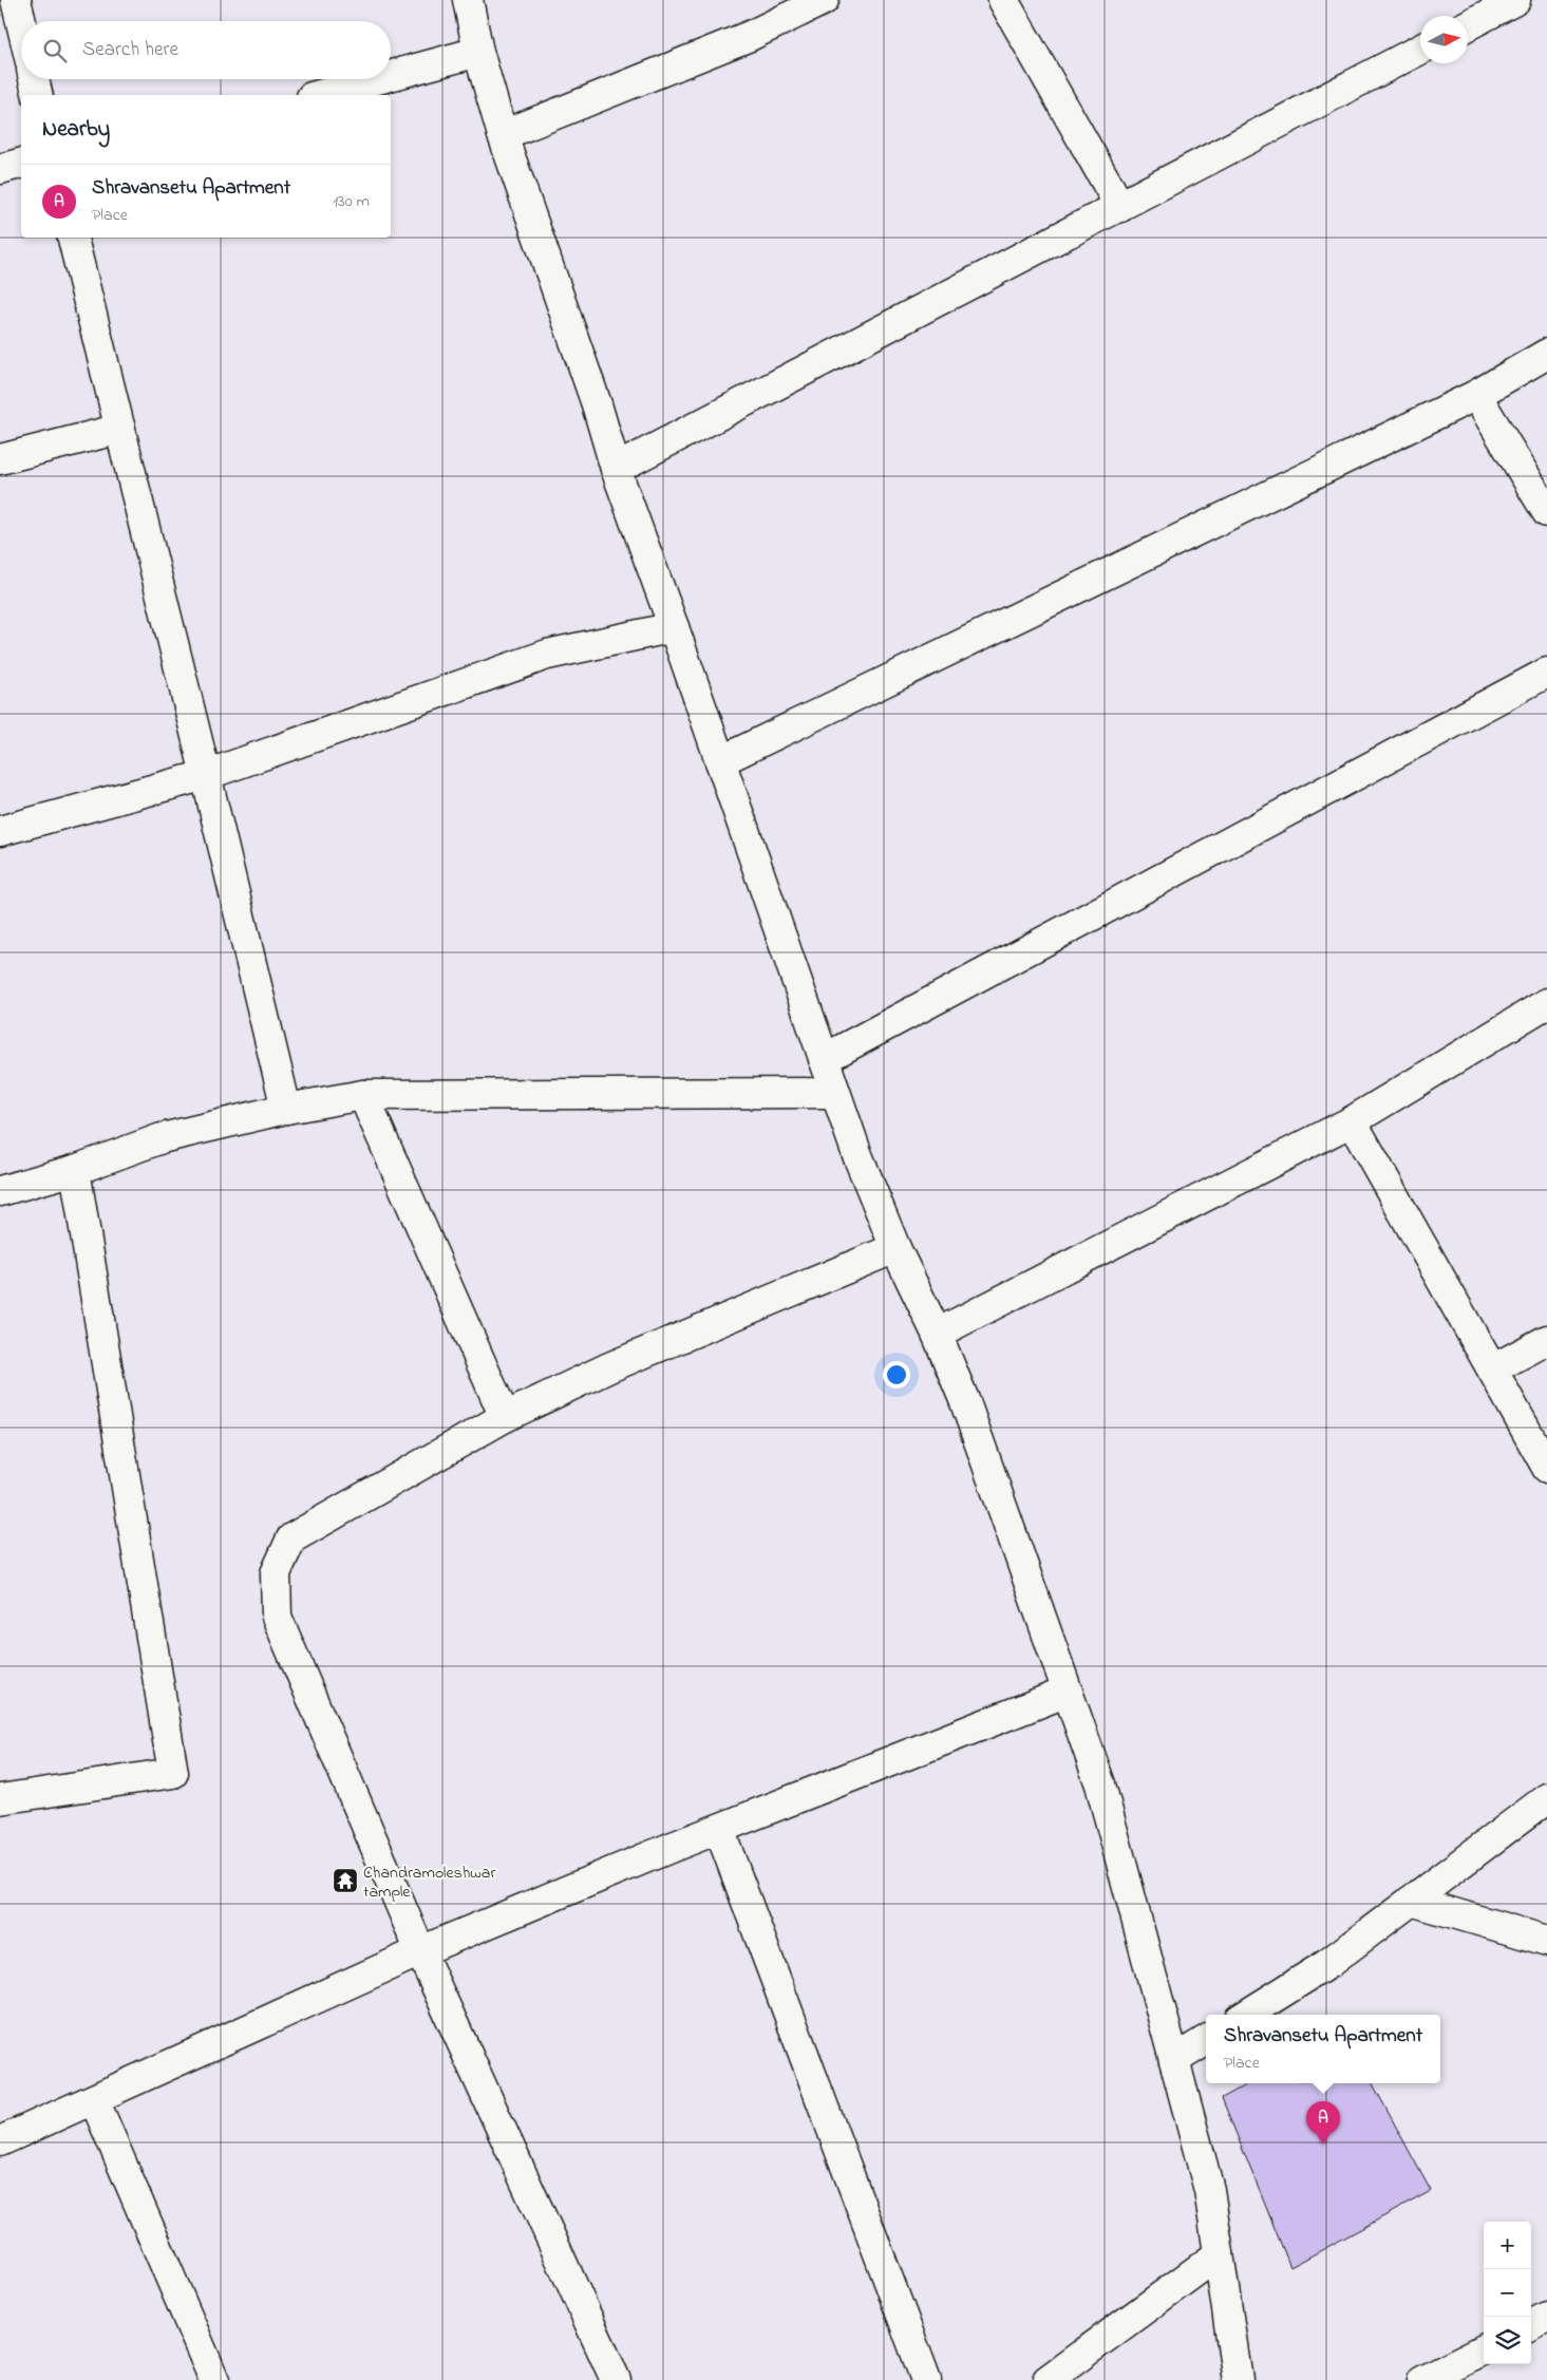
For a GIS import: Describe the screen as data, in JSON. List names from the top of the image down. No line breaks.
{"places":{"temple":["Chandramoleshwar tample"]},"north":"right","page":{"search":"Search here","heading":"Nearby","list":[{"mark":"A","name":"Shravansetu Apartment","note":"Place","value":"130 m"}],"popup":["Shravansetu Apartment","Place"],"pins":"A","map_buttons":["+","−"]}}
